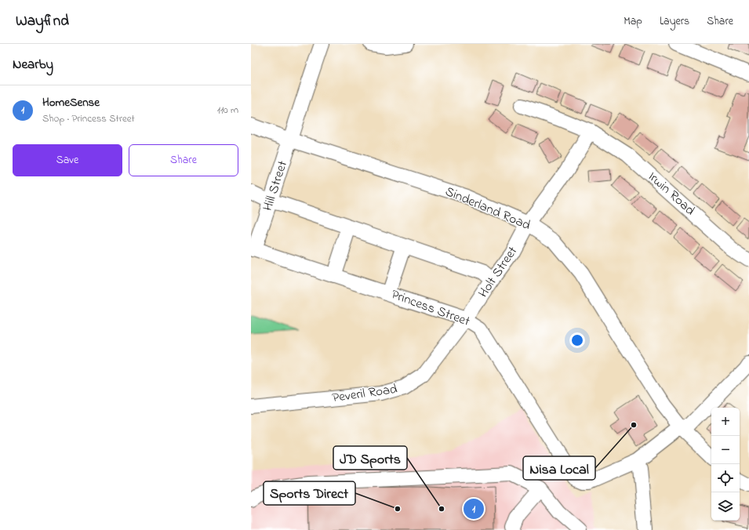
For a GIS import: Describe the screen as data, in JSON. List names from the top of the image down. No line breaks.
{"streets":{"street":["Hill Street","Irwin Road","Sinderland Road","Holt Street","Princess Street","Peveril Road"]},"crossings":[["Hill Street","Sinderland Road"],["Hill Street","Princess Street"],["Sinderland Road","Holt Street"],["Holt Street","Princess Street"],["Holt Street","Peveril Road"],["Princess Street","Peveril Road"]],"places":["Nisa Local","Sports Direct","JD Sports"],"page":{"header":"Wayfind","nav":["Map","Layers","Share"],"heading":"Nearby","list":[{"mark":"1","name":"HomeSense","note":"Shop · Princess Street","value":"110 m"}],"buttons":["Save","Share"],"map_buttons":["+","−"],"pins":"1"}}
